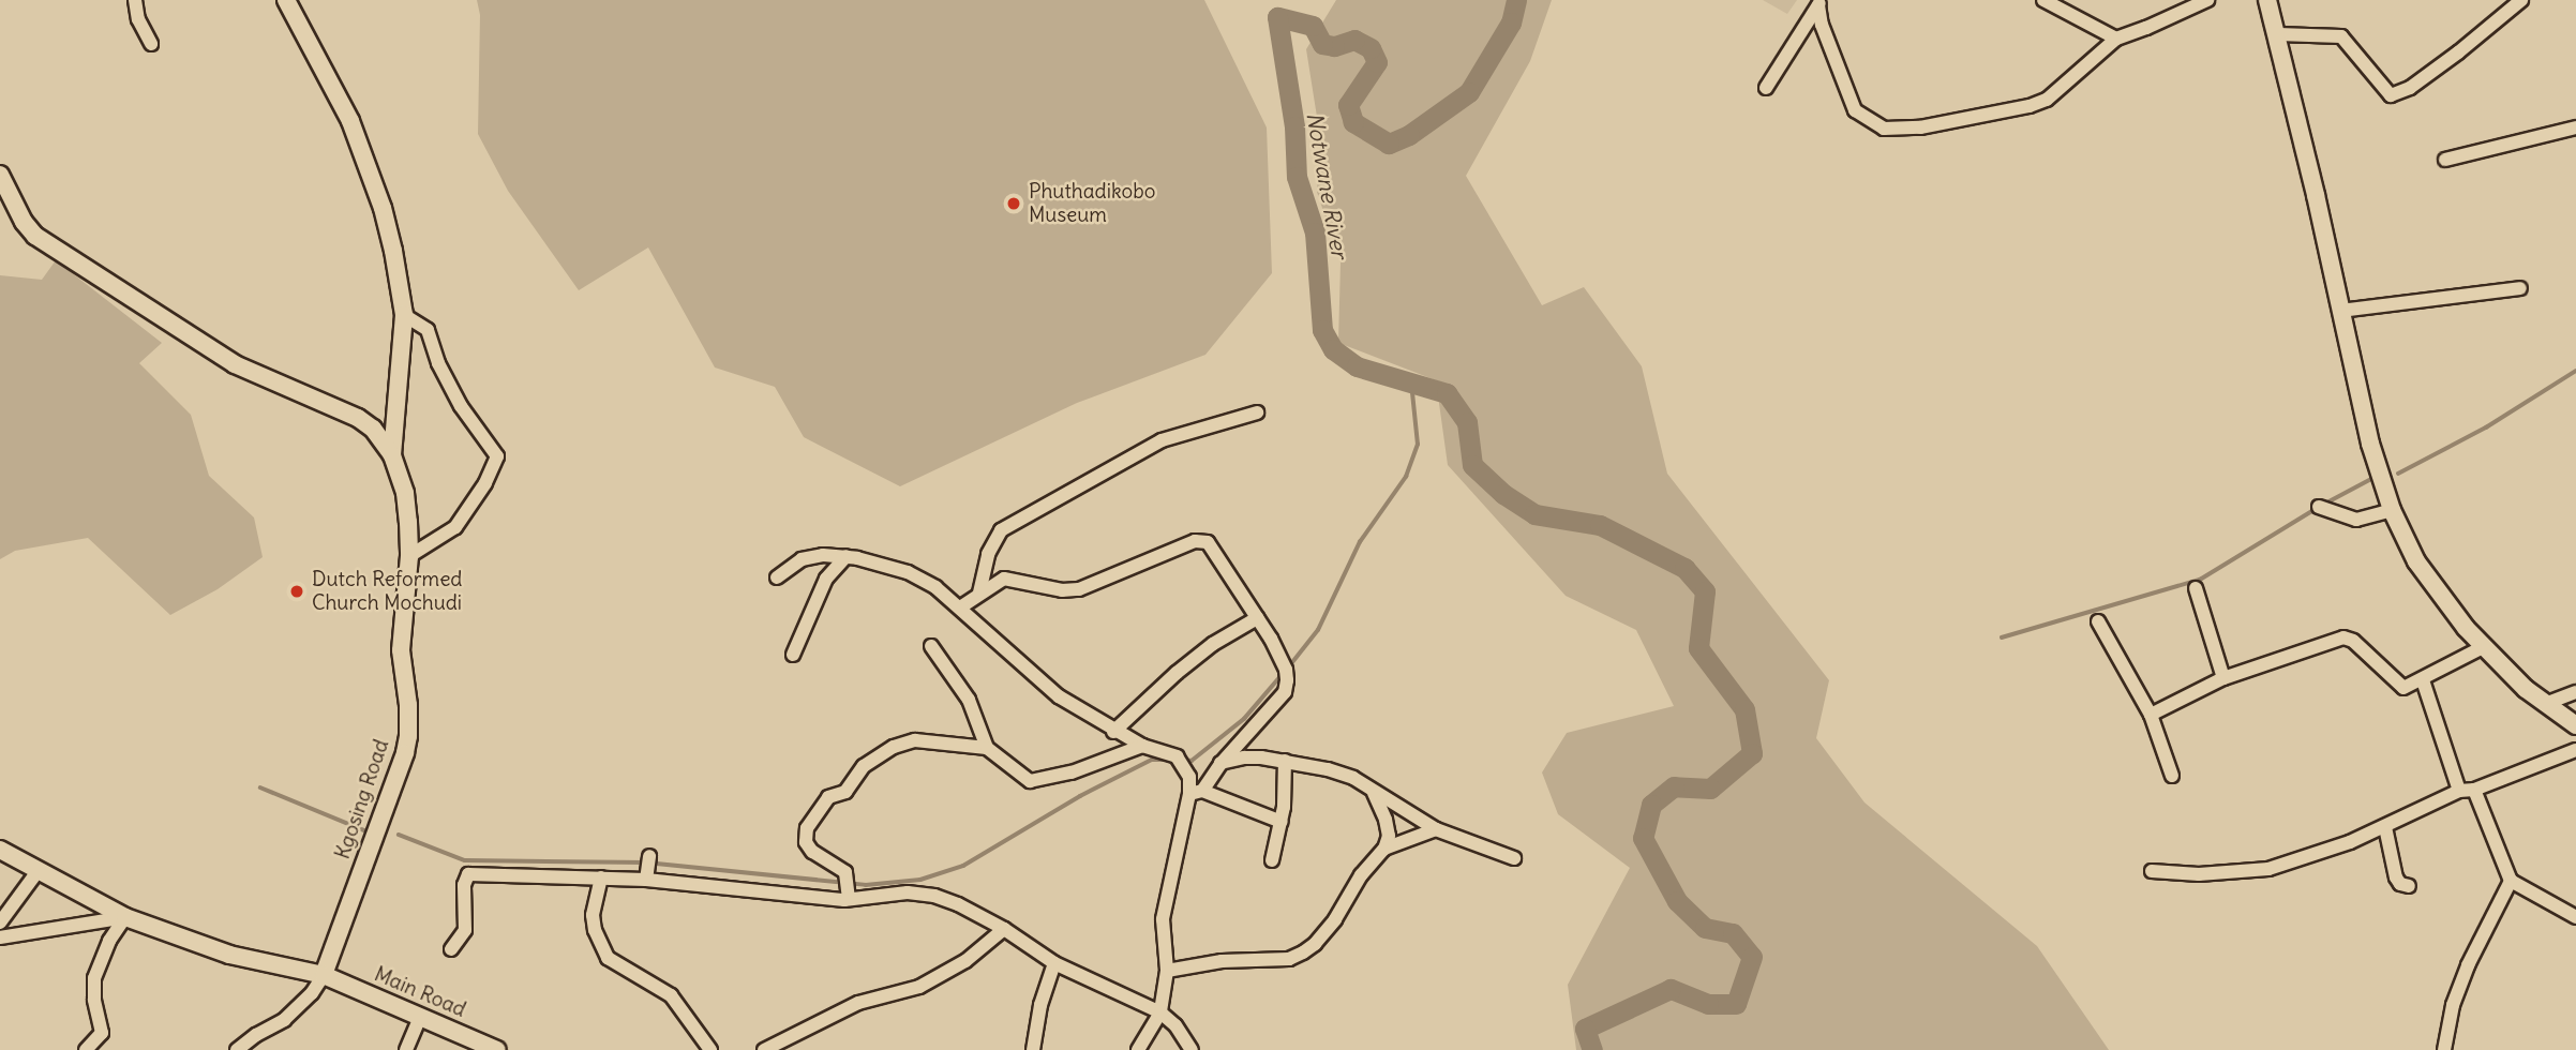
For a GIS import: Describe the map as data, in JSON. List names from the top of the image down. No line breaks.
{"streets":{"street":["Kgosing Road","Main Road"]},"crossings":[["Kgosing Road","Main Road"]],"water":["Notwane River"],"places":["Phuthadikobo Museum","Dutch Reformed Church Mochudi"]}
